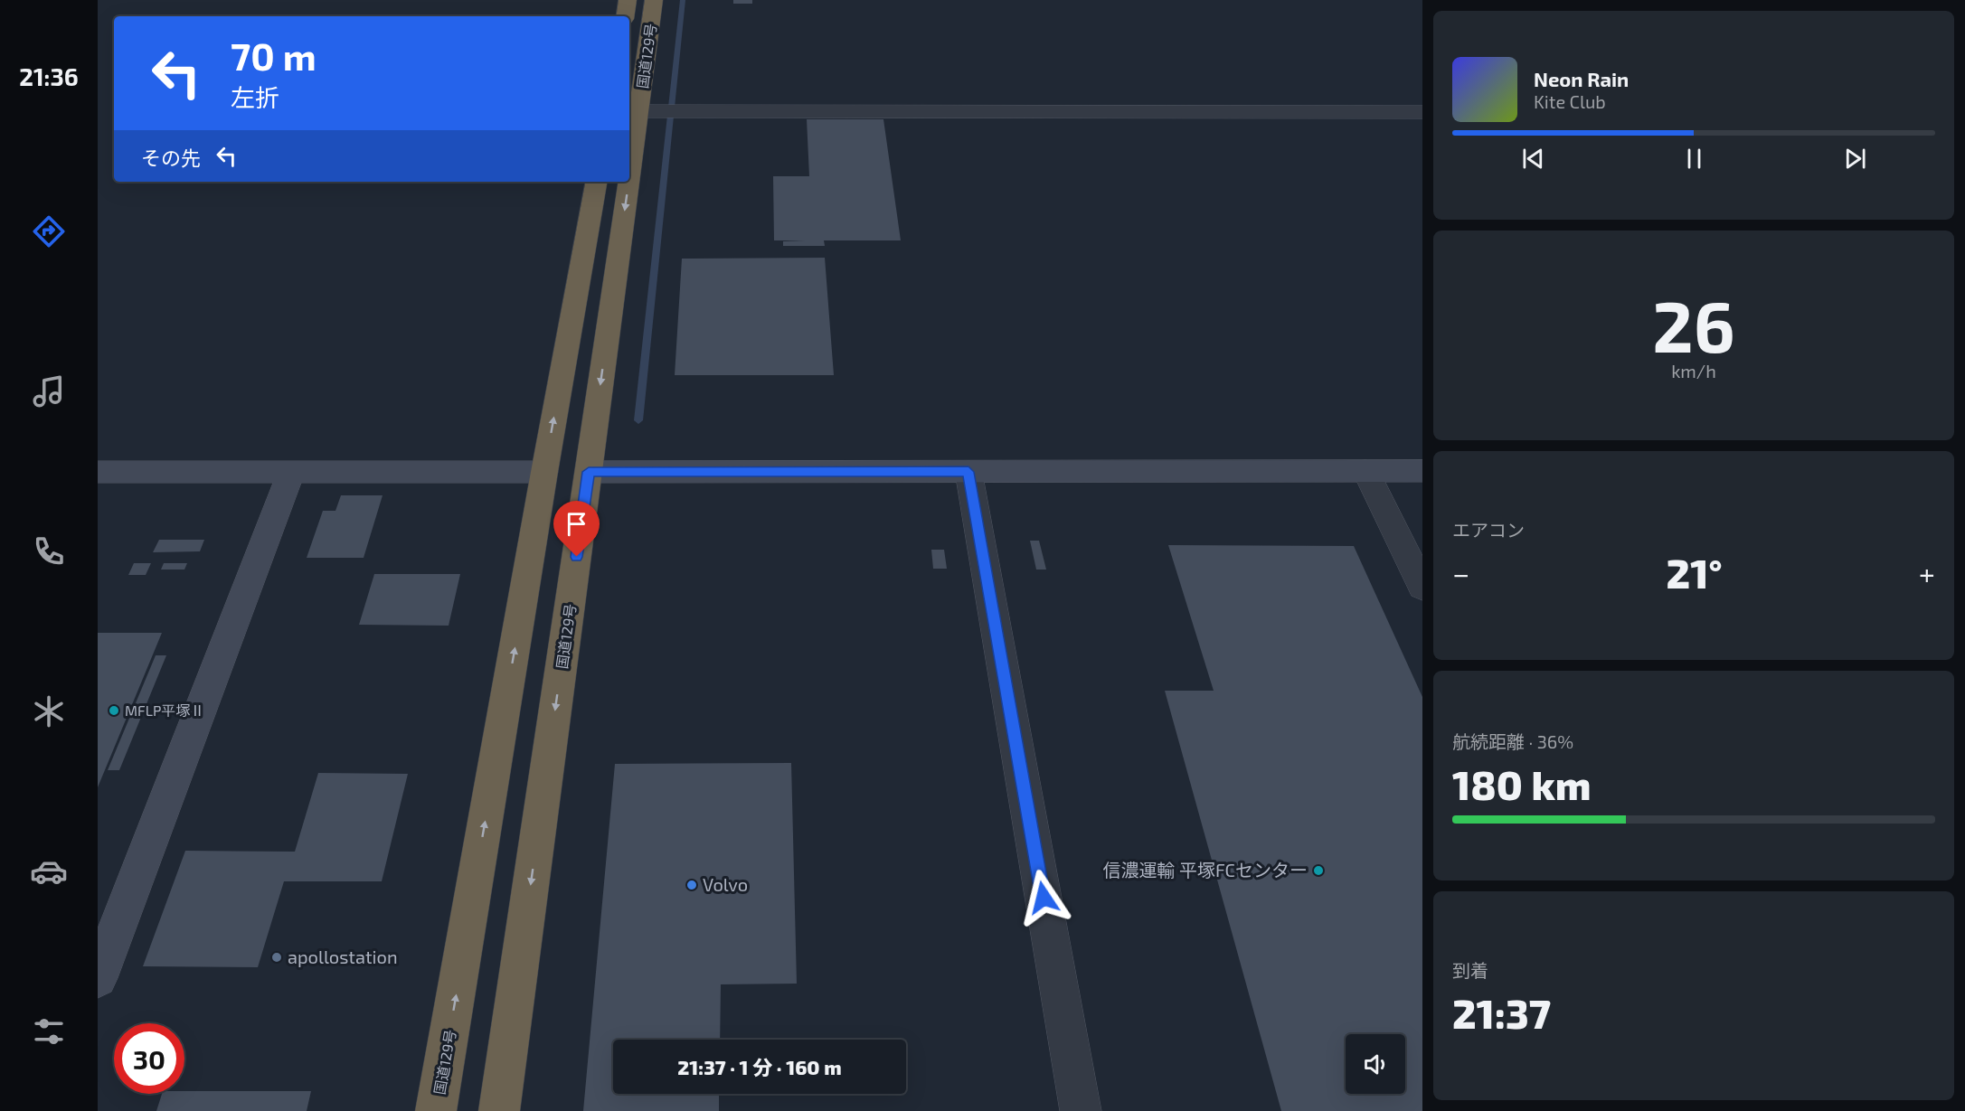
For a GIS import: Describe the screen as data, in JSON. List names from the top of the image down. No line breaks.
{"streets":{"highway":["国道129号"]},"places":["MFLP平塚Ⅱ","信濃運輸 平塚FCセンター","Volvo","apollostation"],"page":{"tabs":"21:36","turn":["70 m","左折"],"song":["Neon Rain","Kite Club"],"then":"その先","tile":[["26","km/h"],"エアコン",["航続距離 · 36%","180 km"],["到着","21:37"]],"heat":["−","21°","+"],"limit":"30","trip":"21:37 · 1 分 · 160 m"}}
